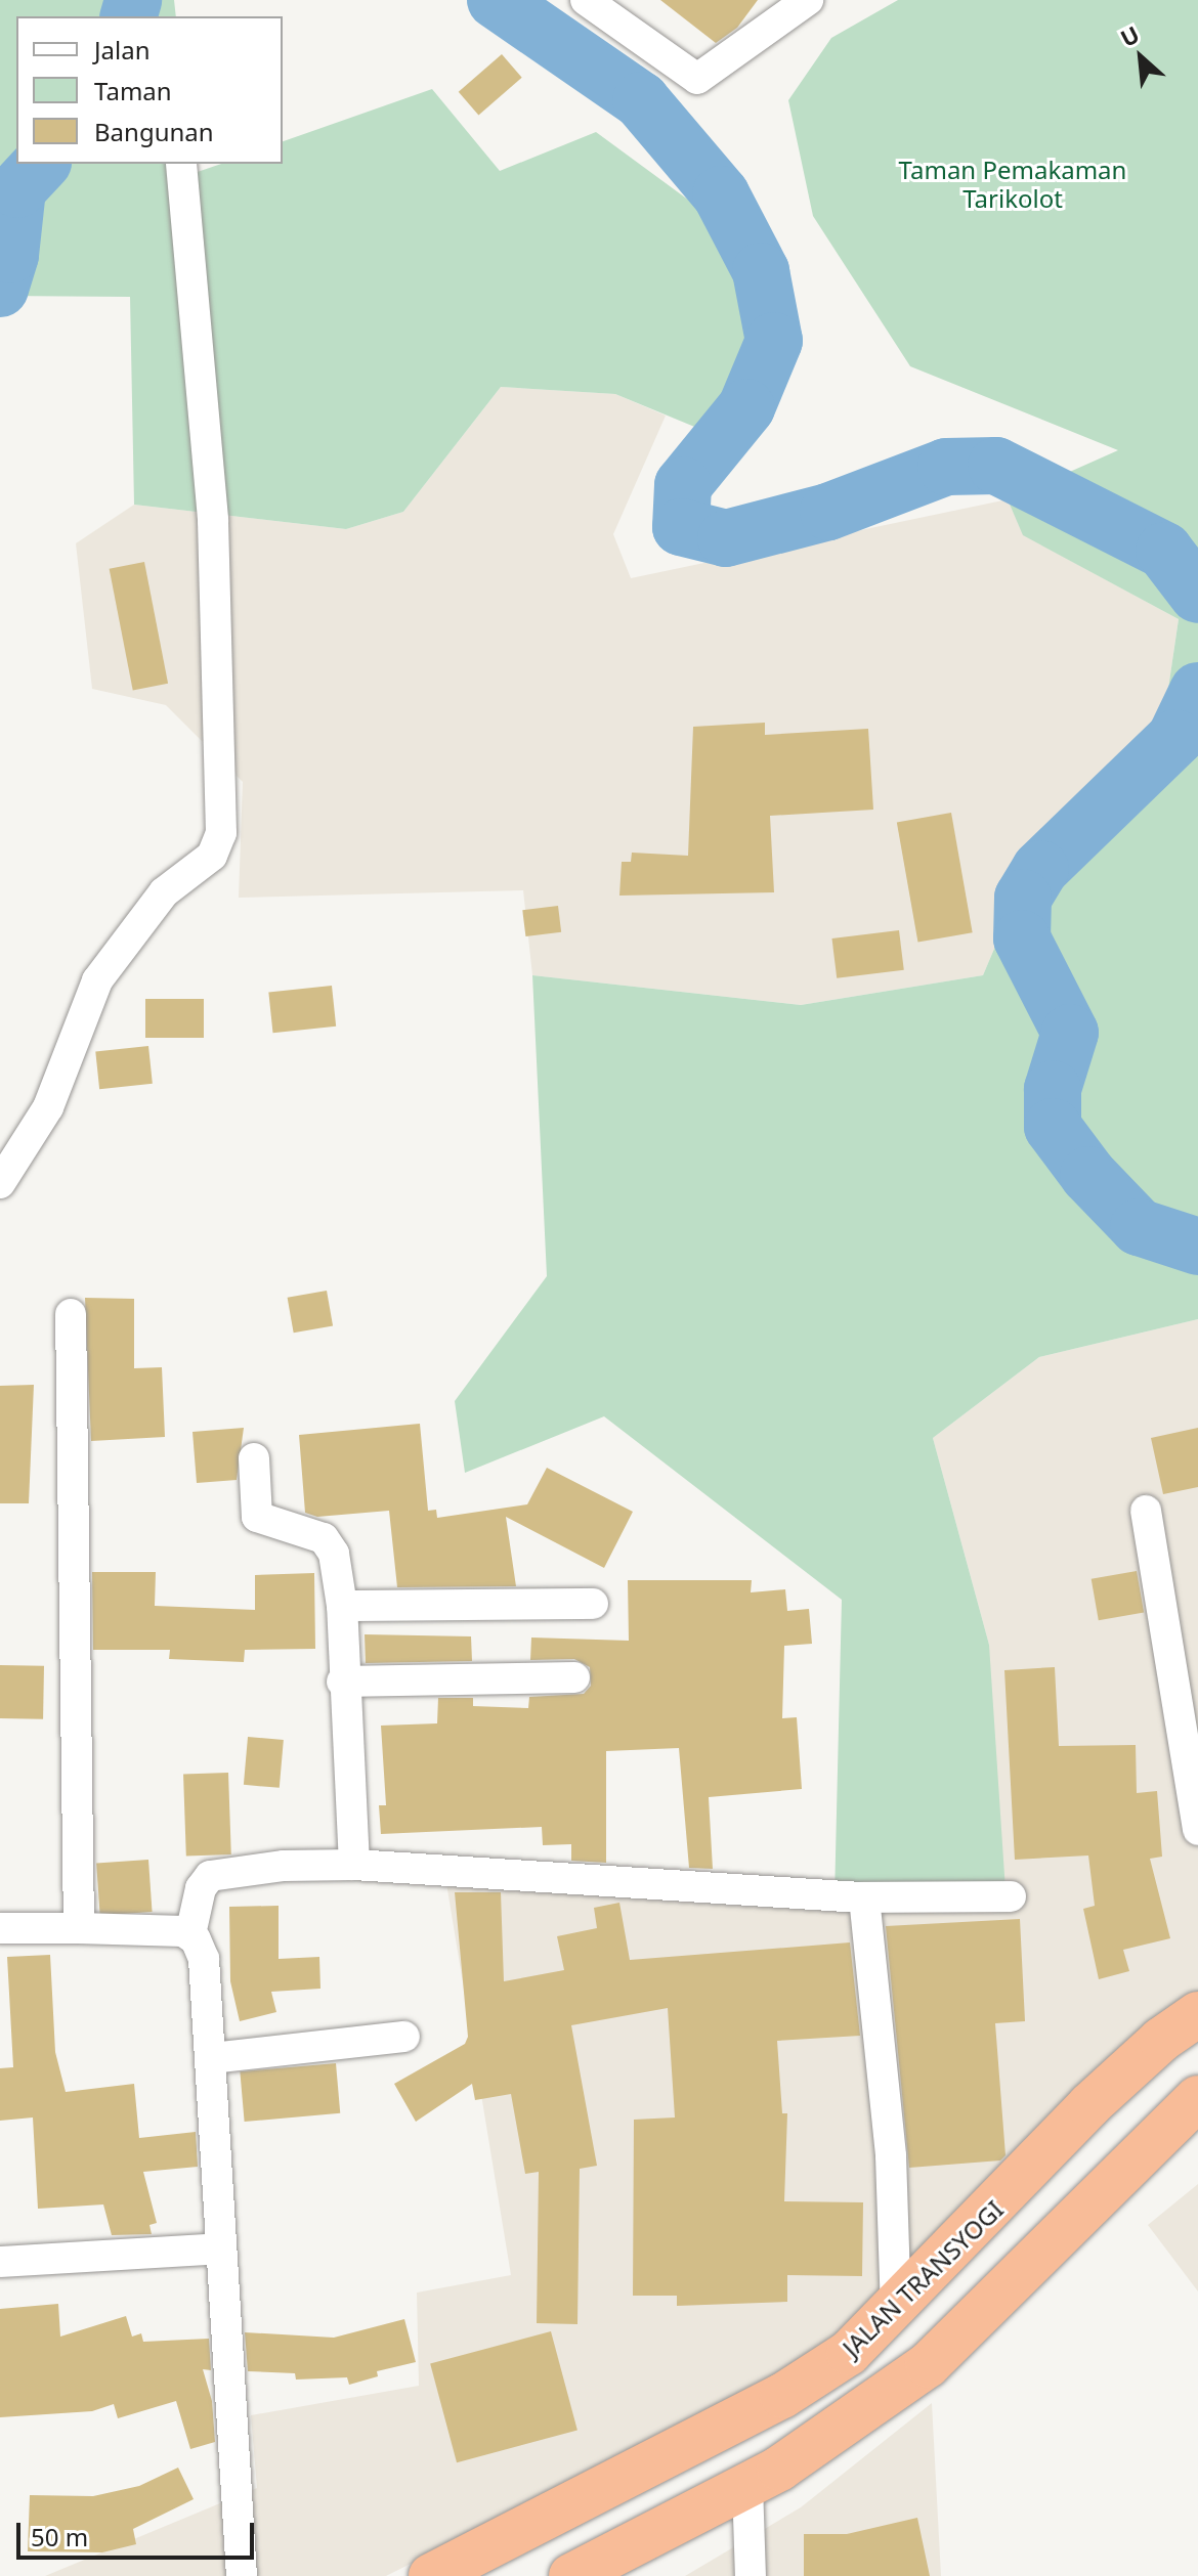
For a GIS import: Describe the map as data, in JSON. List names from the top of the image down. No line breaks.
{"streets":{"highway":["JALAN TRANSYOGI"]},"parks":["Taman Pemakaman Tarikolot"],"legend":["Jalan","Taman","Bangunan"],"scale_bar":"50 m","north":"top left"}
